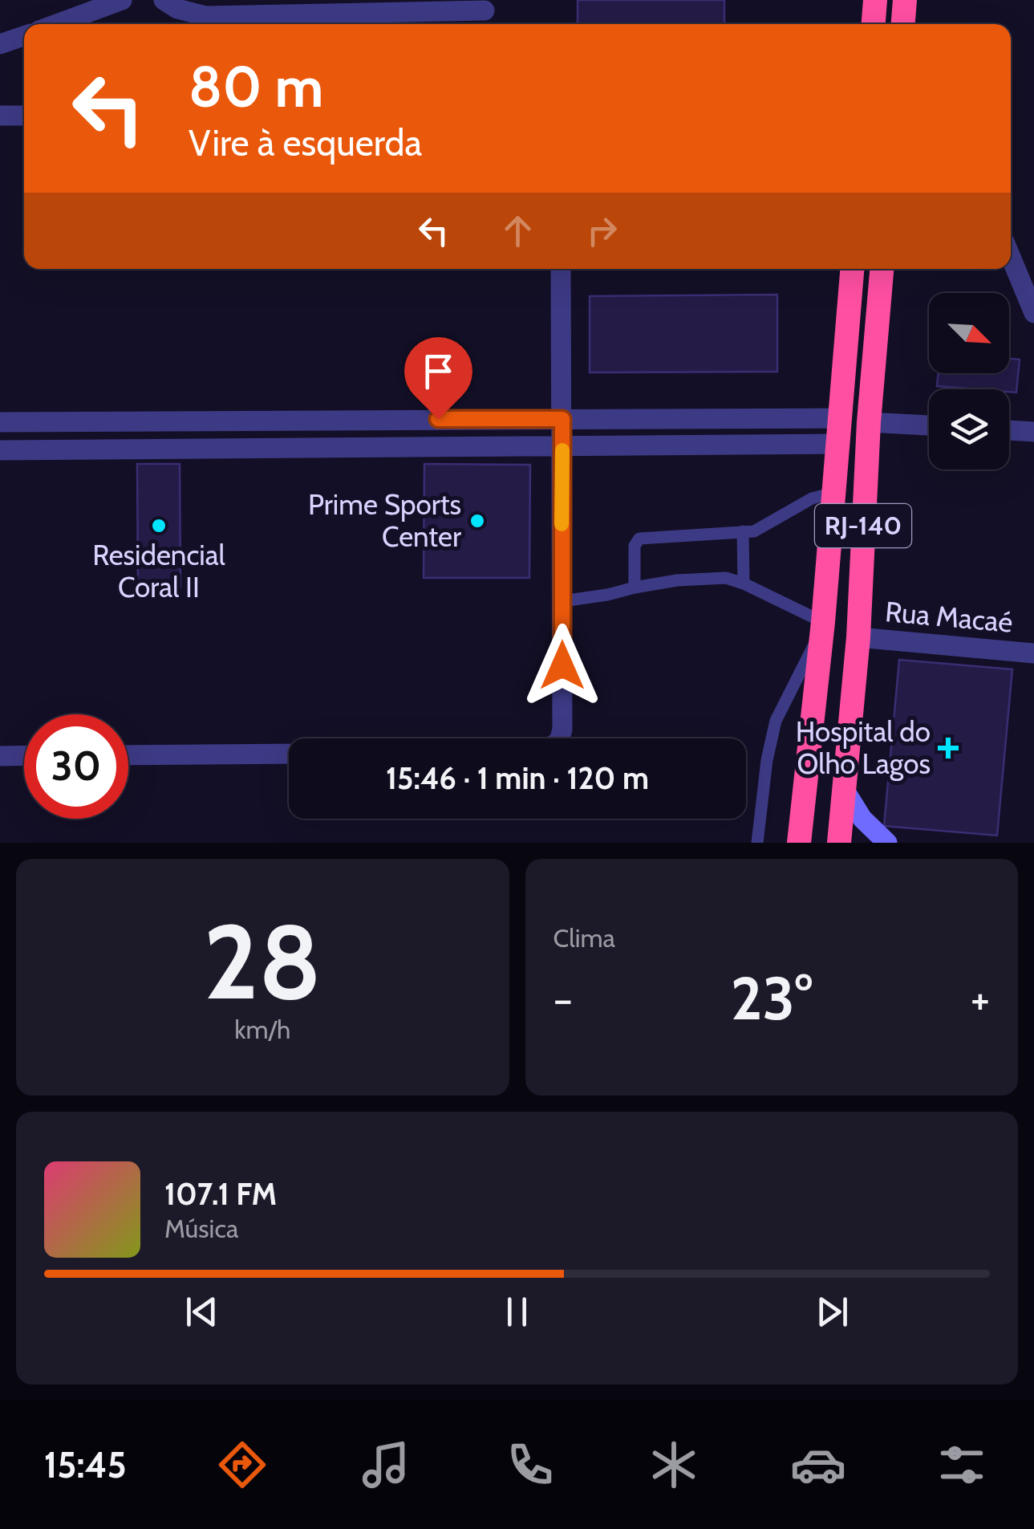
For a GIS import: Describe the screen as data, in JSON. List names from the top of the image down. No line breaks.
{"streets":{"highway":["RJ-140"],"street":["Rua Macaé"]},"crossings":[["RJ-140","Rua Macaé"]],"places":{"other":["Prime Sports Center","Residencial Coral II"],"health":["Hospital do Olho Lagos"]},"north":"bottom right","page":{"turn":["80 m","Vire à esquerda"],"limit":"30","trip":"15:46 · 1 min · 120 m","tile":[["28","km/h"],"Clima"],"heat":["−","23°","+"],"song":["107.1 FM","Música"],"tabs":"15:45"}}
